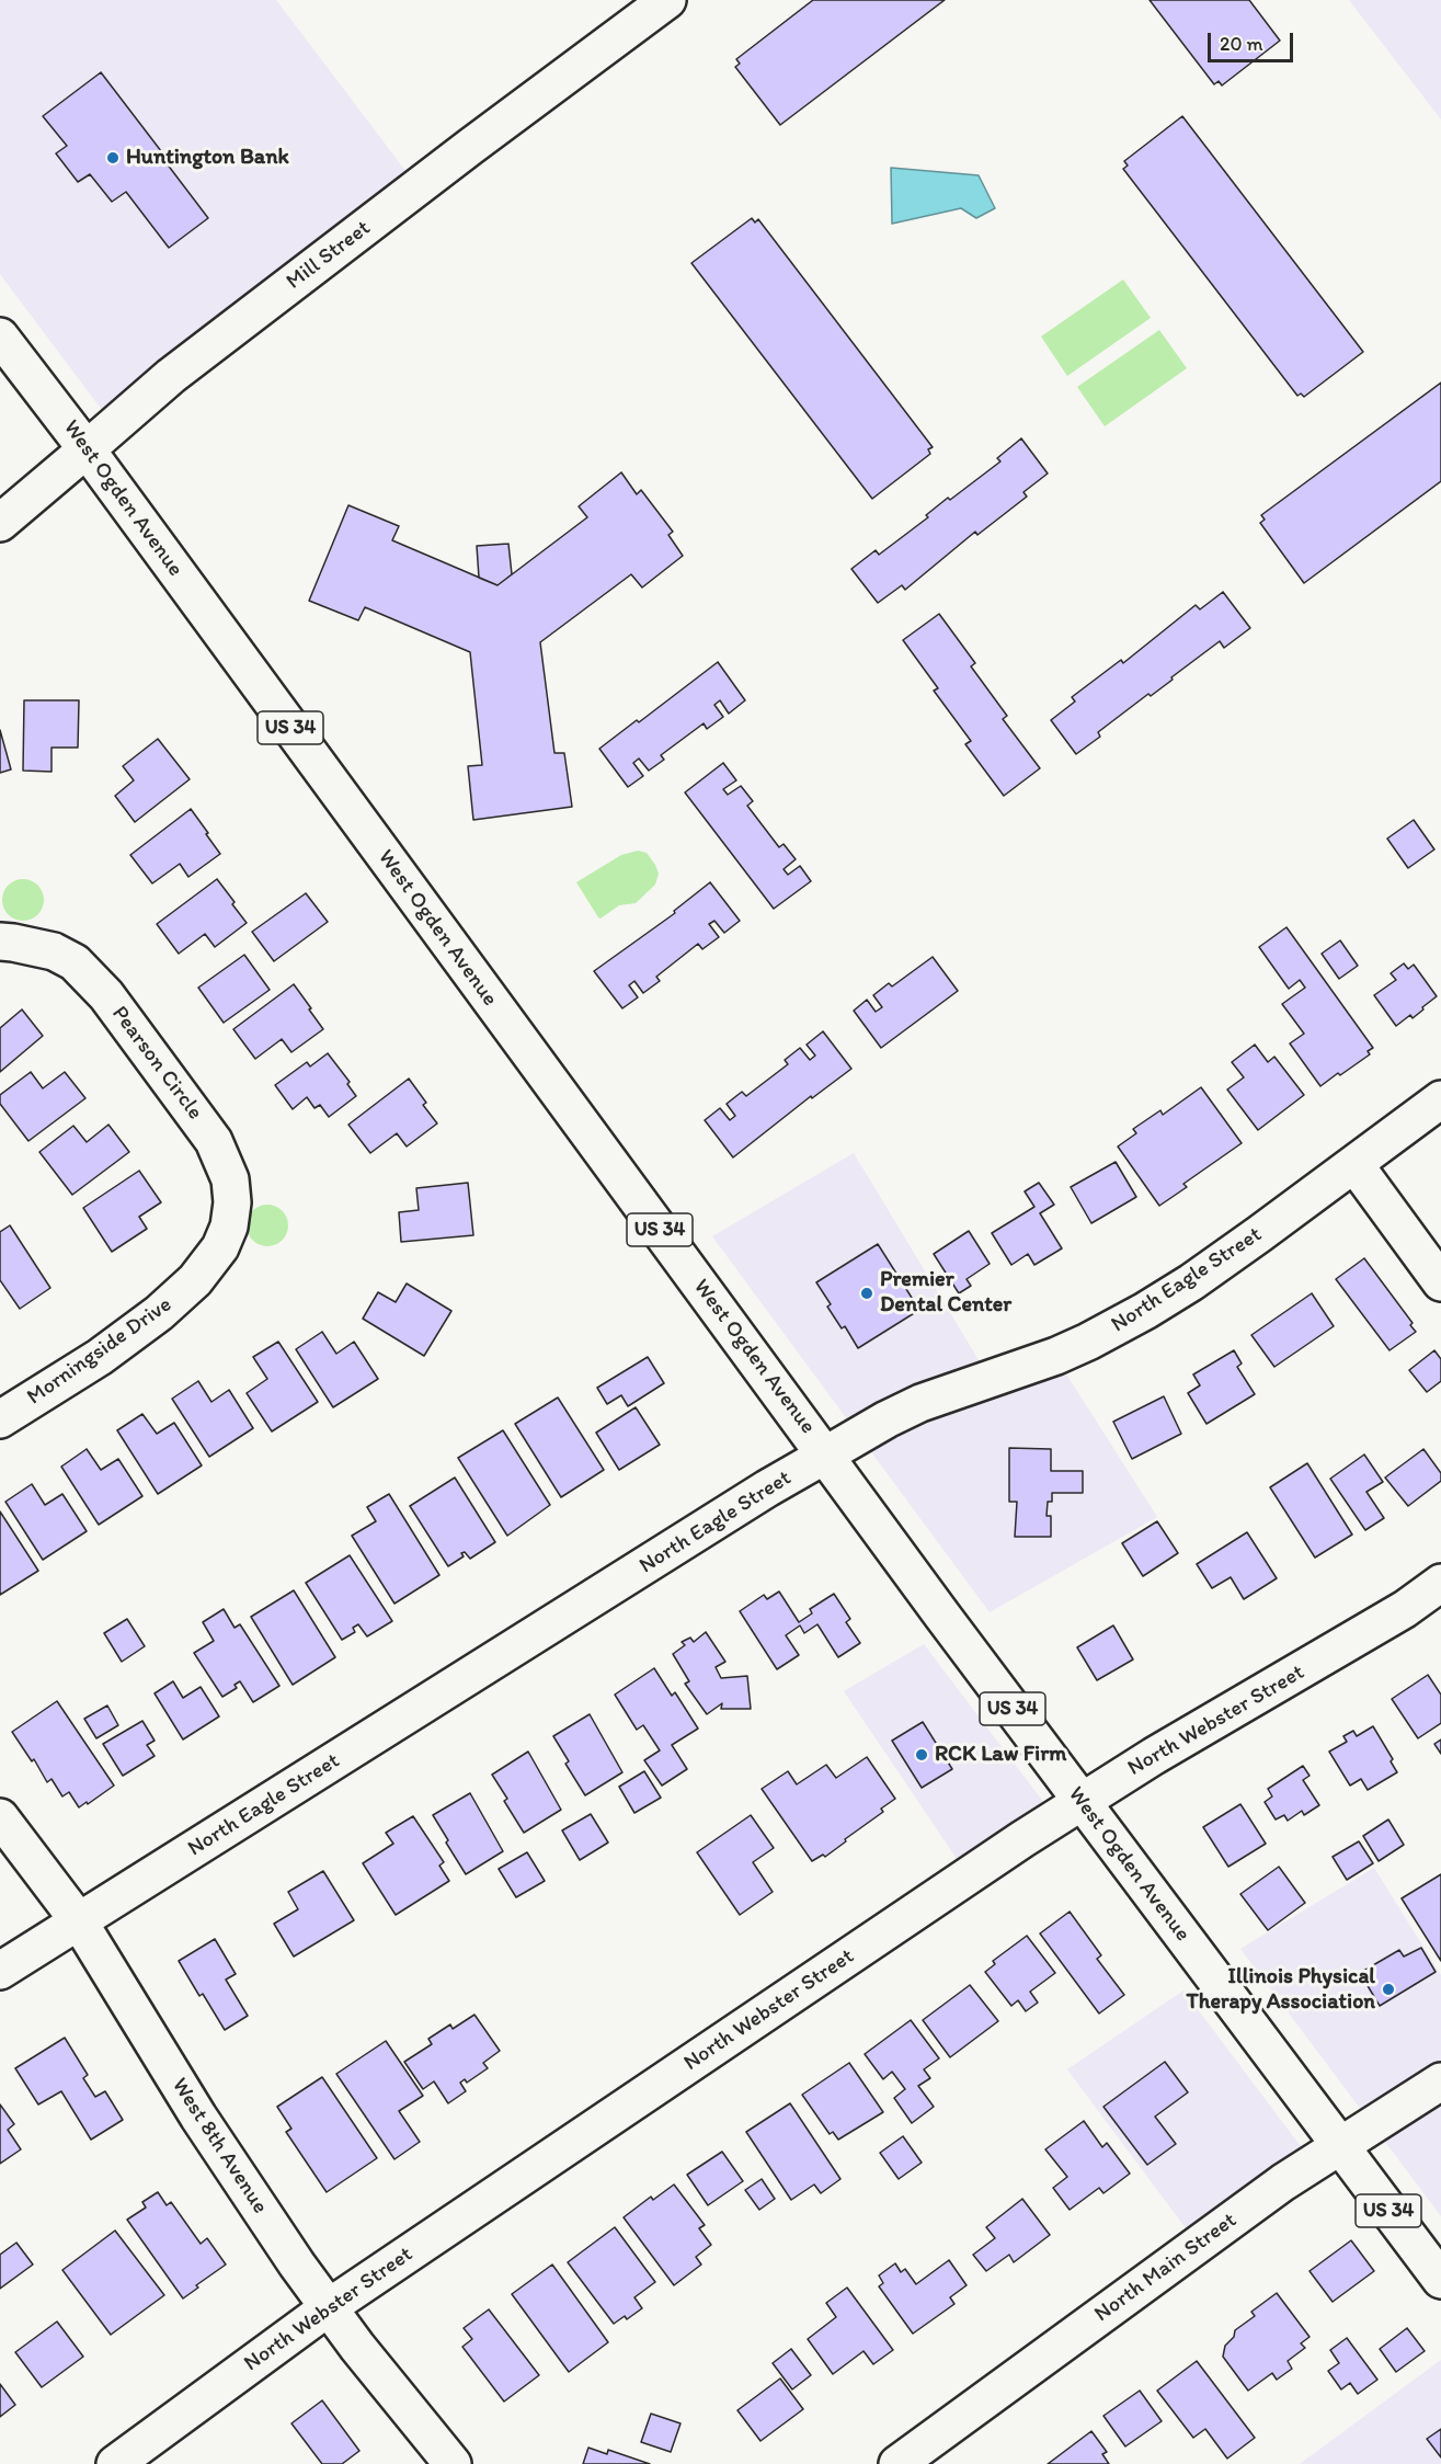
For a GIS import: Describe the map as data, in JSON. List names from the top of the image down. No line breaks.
{"streets":{"street":["Mill Street","West Ogden Avenue","US 34","Pearson Circle","North Eagle Street","Morningside Drive","North Webster Street","West 8th Avenue","North Main Street"]},"crossings":[["Mill Street","West Ogden Avenue"],["West Ogden Avenue","North Eagle Street"],["West Ogden Avenue","North Webster Street"],["West Ogden Avenue","North Main Street"],["Pearson Circle","Morningside Drive"],["North Eagle Street","West 8th Avenue"],["North Webster Street","West 8th Avenue"]],"places":["Huntington Bank","Premier Dental Center","RCK Law Firm","Illinois Physical Therapy Association"],"scale_bar":"20 m"}
